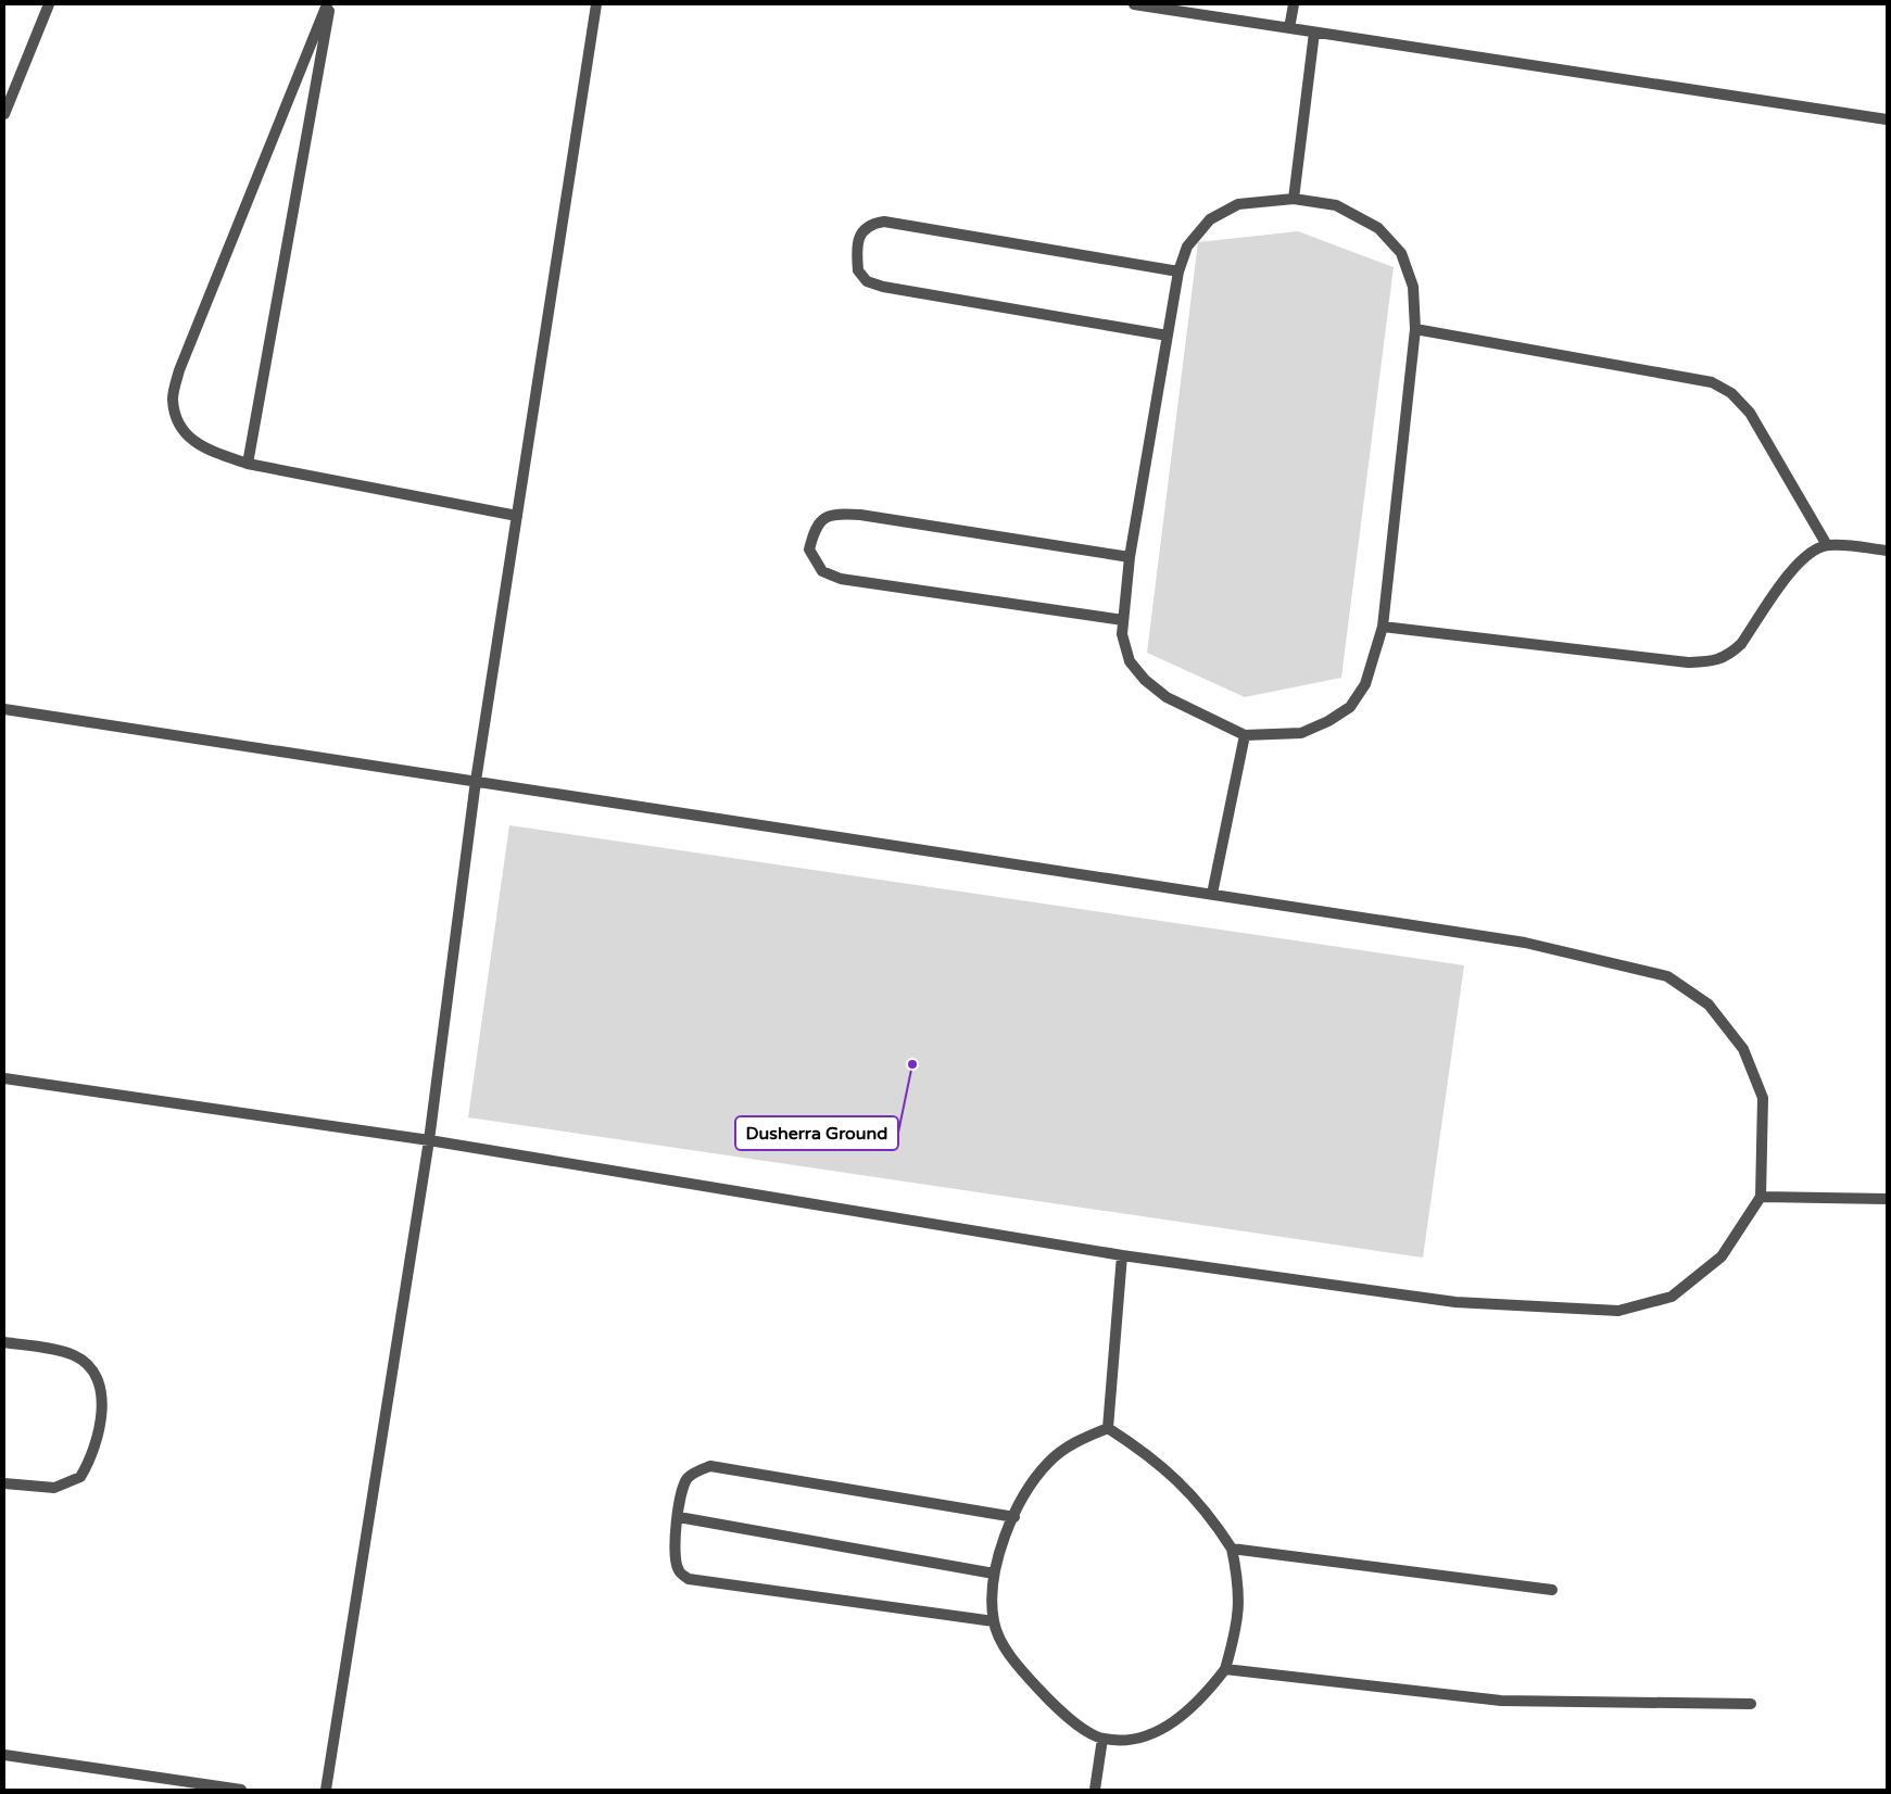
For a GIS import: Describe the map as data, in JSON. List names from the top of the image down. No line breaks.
{"places":["Dusherra Ground"]}
